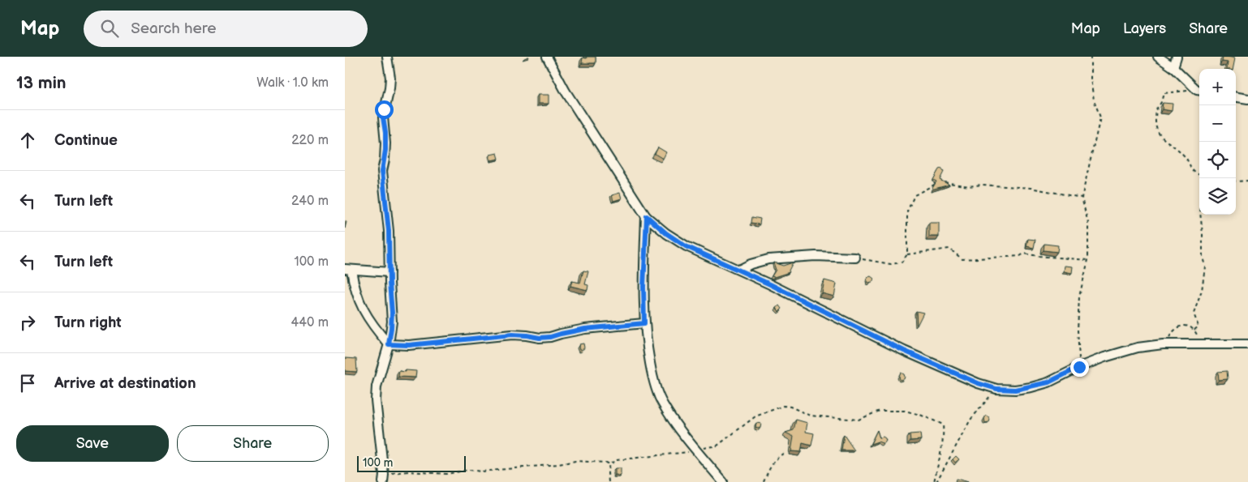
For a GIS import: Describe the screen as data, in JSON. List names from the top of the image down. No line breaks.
{"scale_bar":"100 m","page":{"header":"Map","search":"Search here","nav":["Map","Layers","Share"],"heading":["13 min","Walk · 1.0 km"],"map_buttons":["+","−"],"list":[["Continue","220 m"],["Turn left","240 m"],["Turn left","100 m"],["Turn right","440 m"],"Arrive at destination"],"buttons":["Save","Share"],"scale":"100 m"}}
